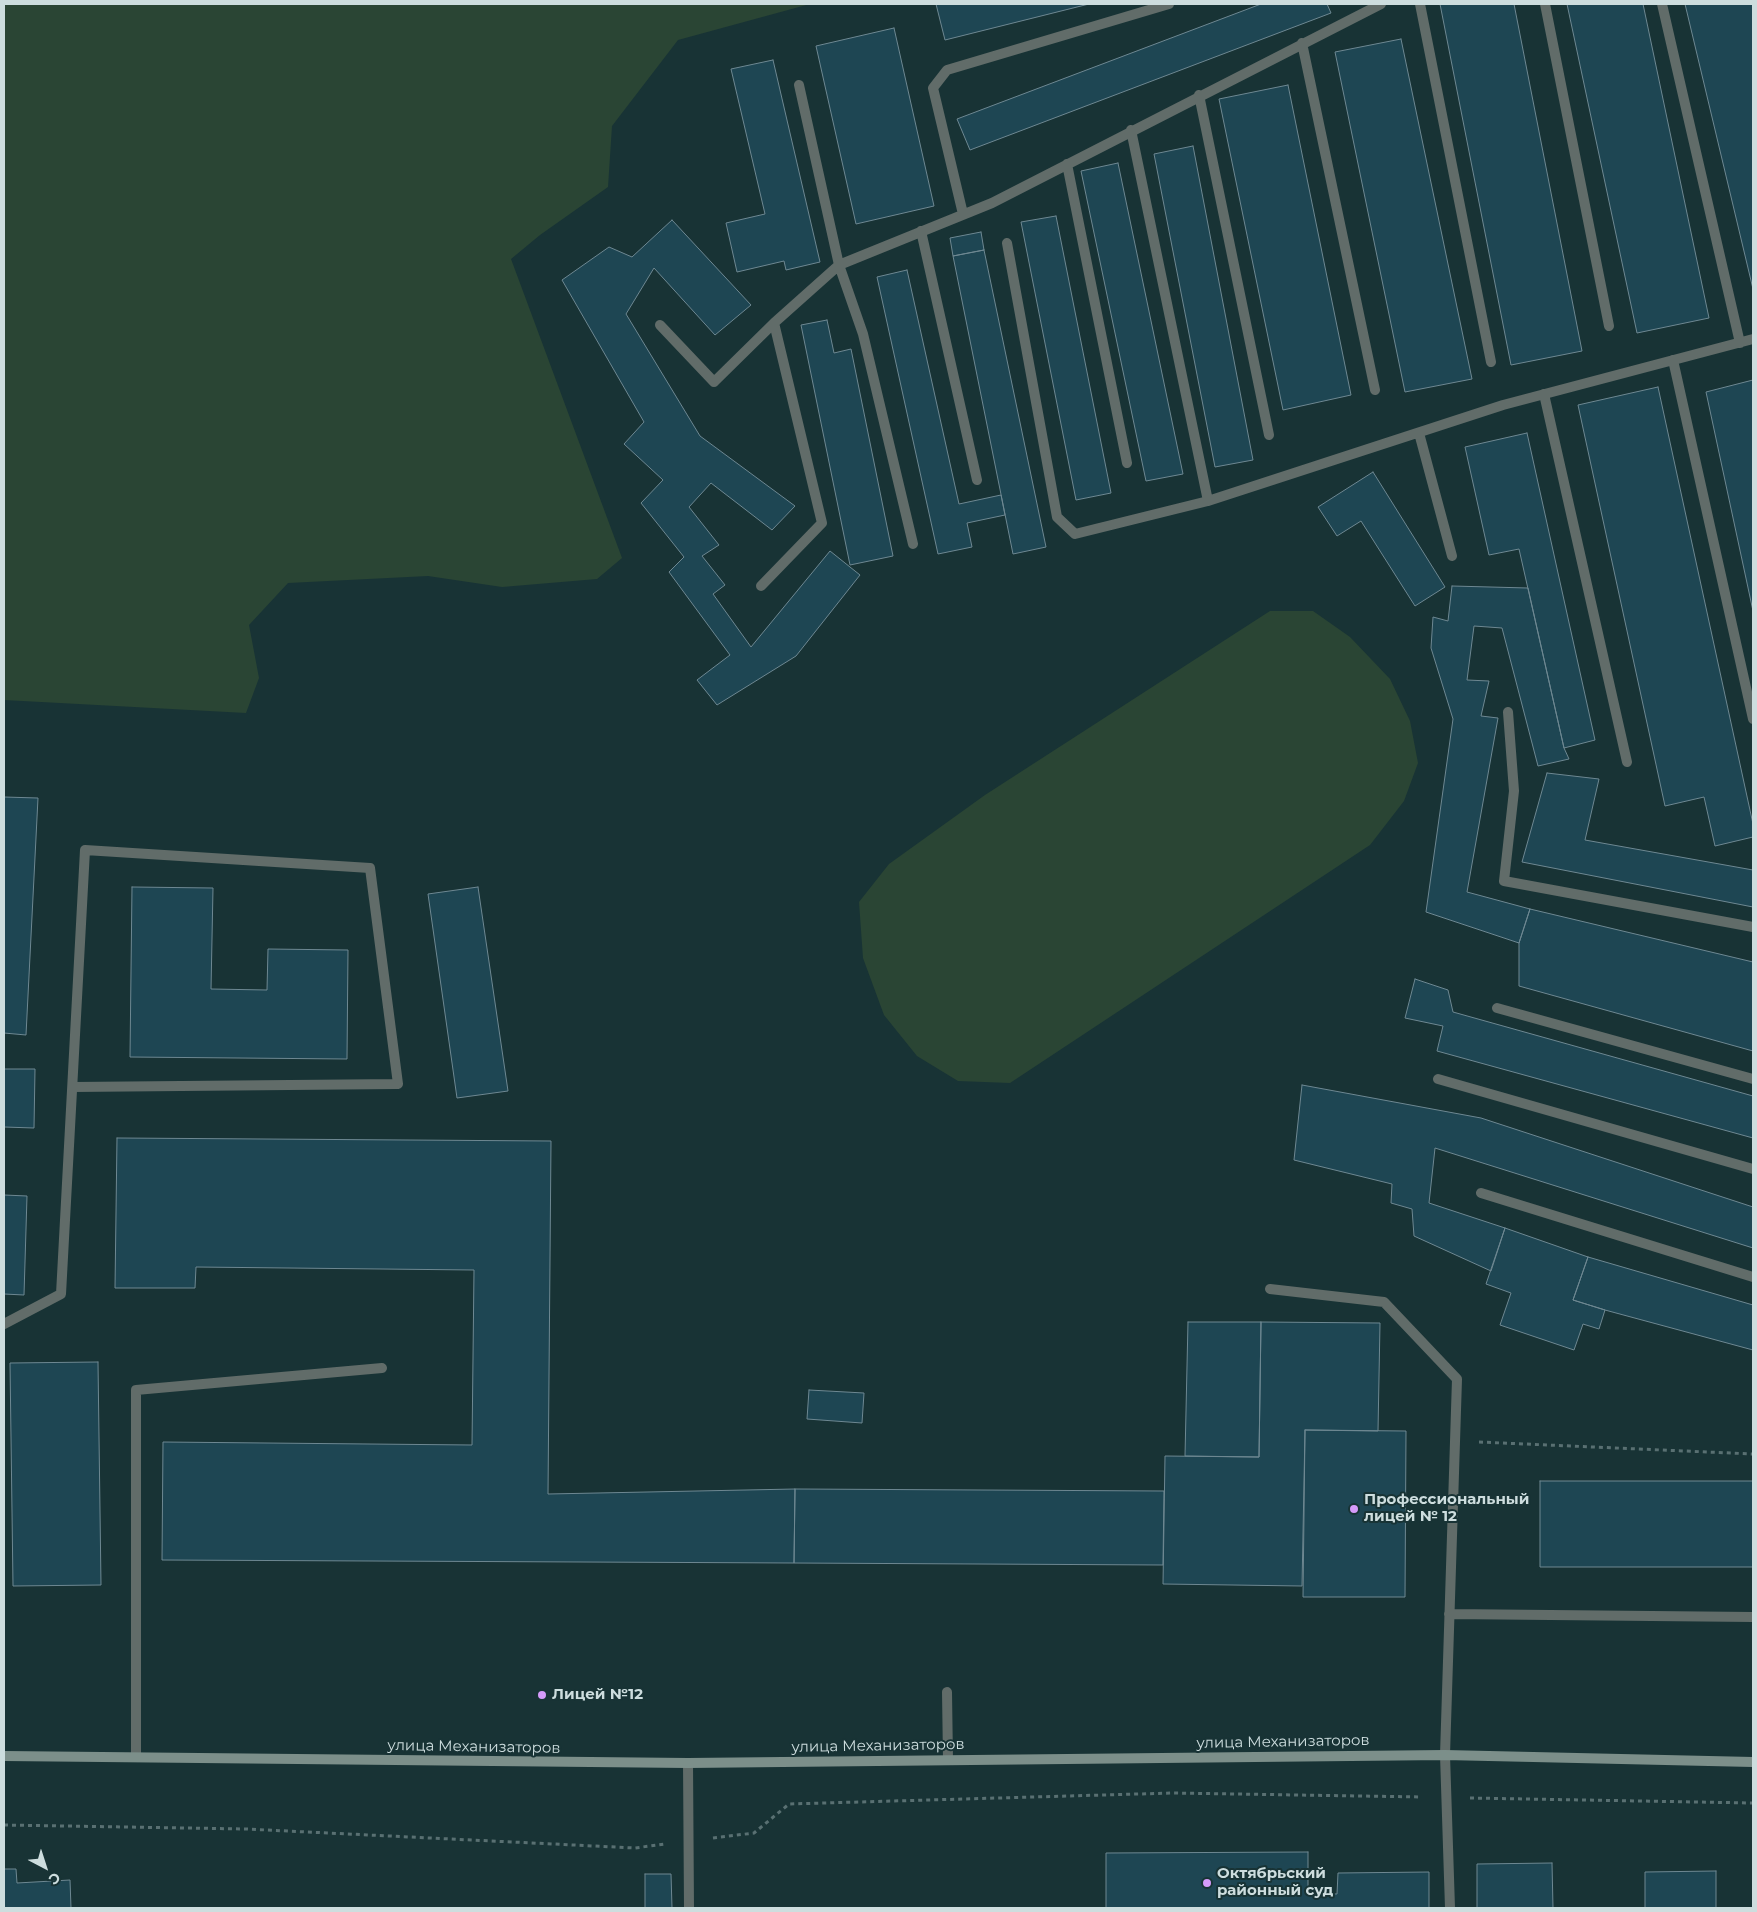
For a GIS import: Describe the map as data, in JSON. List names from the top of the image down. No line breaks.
{"streets":{"main road":["улица Механизаторов"]},"places":["Профессиональный лицей № 12","Лицей №12","Октябрьский районный суд"],"north":"bottom right"}
